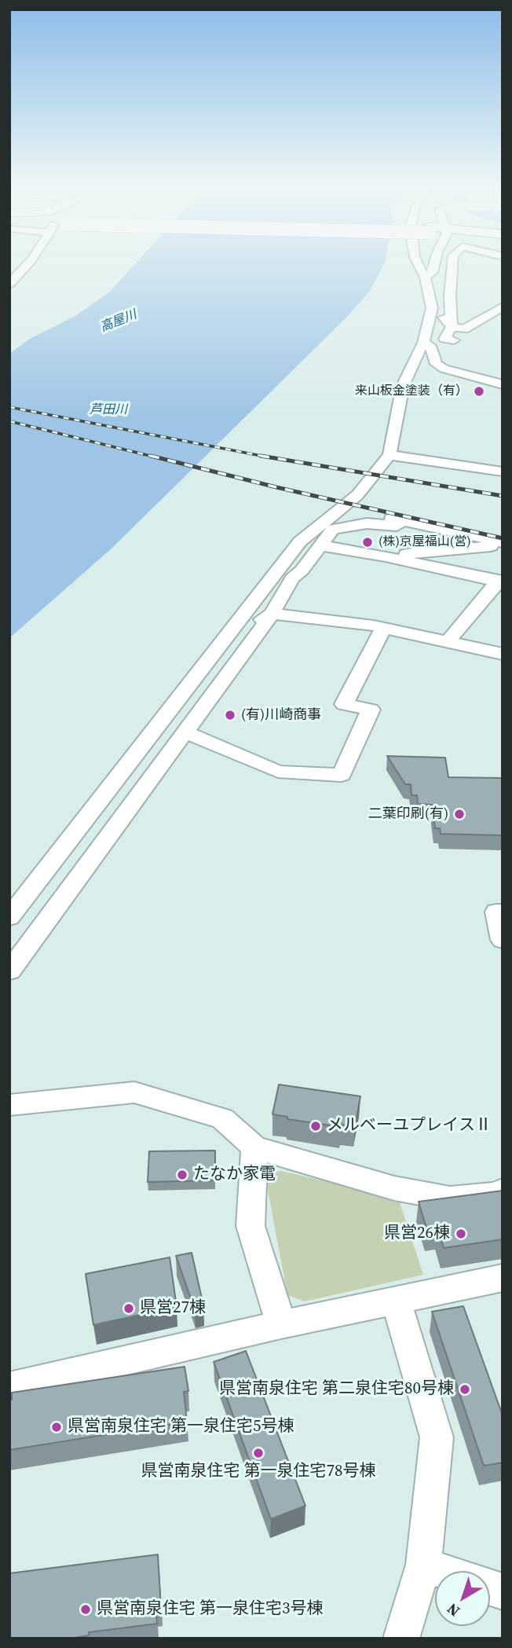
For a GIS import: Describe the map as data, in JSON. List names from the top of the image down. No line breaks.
{"water":["高屋川","芦田川"],"places":["来山板金塗装（有）","(株)京屋福山(営)","(有)川崎商事","二葉印刷(有)","メルベーユプレイスⅡ","たなか家電","県営26棟","県営27棟","県営南泉住宅 第二泉住宅80号棟","県営南泉住宅 第一泉住宅5号棟","県営南泉住宅 第一泉住宅78号棟","県営南泉住宅 第一泉住宅3号棟"],"north":"bottom left"}
